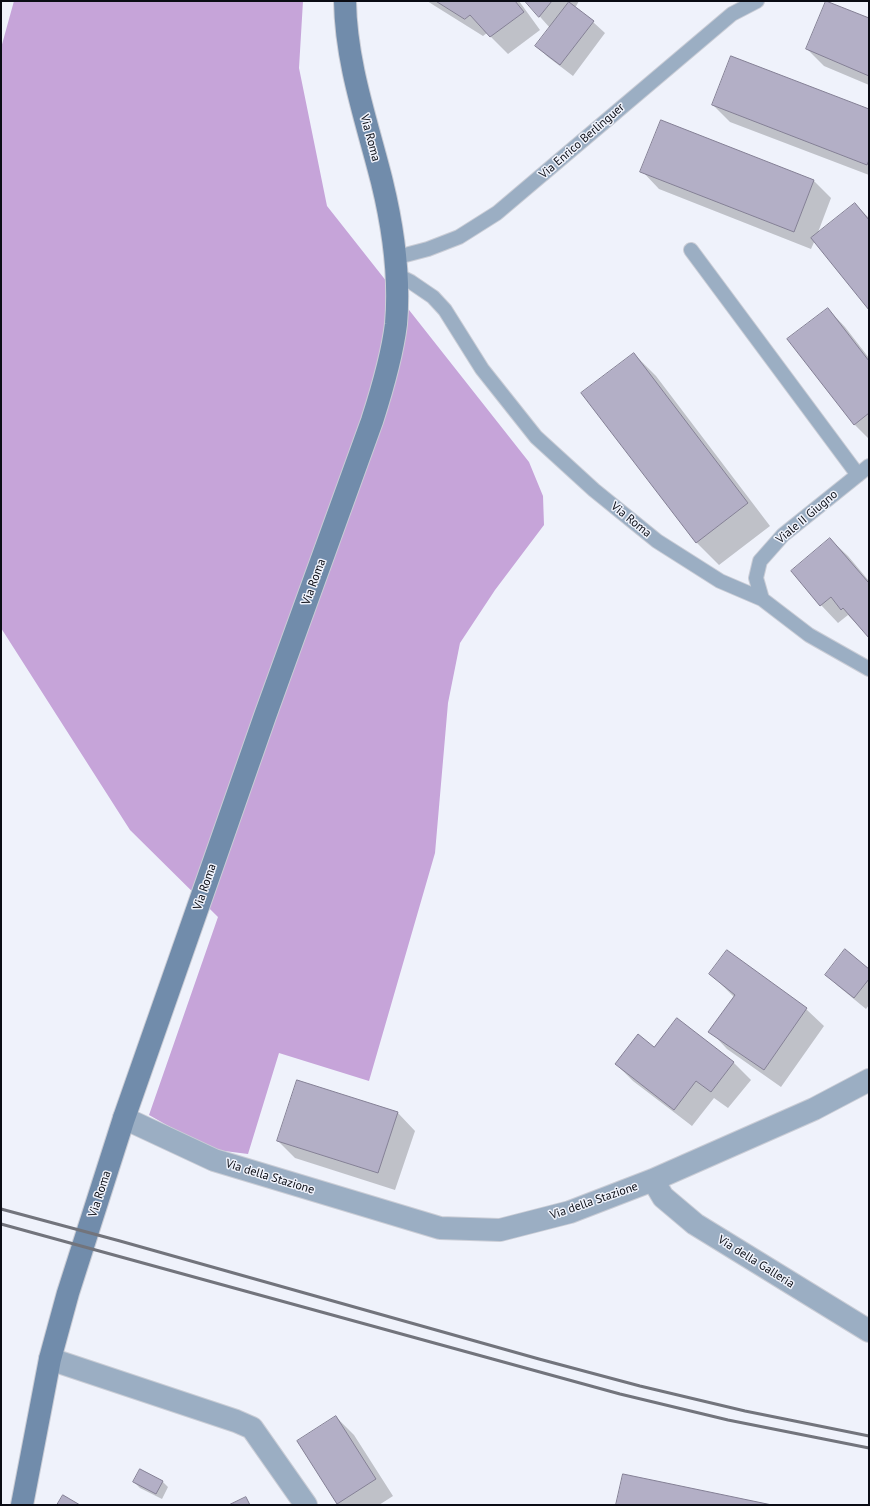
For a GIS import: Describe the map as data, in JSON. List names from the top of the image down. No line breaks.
{"streets":{"street":["Via Roma","Via della Stazione","Via della Galleria"],"lane":["Via Enrico Berlinguer","Viale II Giugno"]},"crossings":[["Via Roma","Via Enrico Berlinguer"],["Via Roma","Viale II Giugno"],["Via Roma","Via della Stazione"],["Via della Stazione","Via della Galleria"]]}
